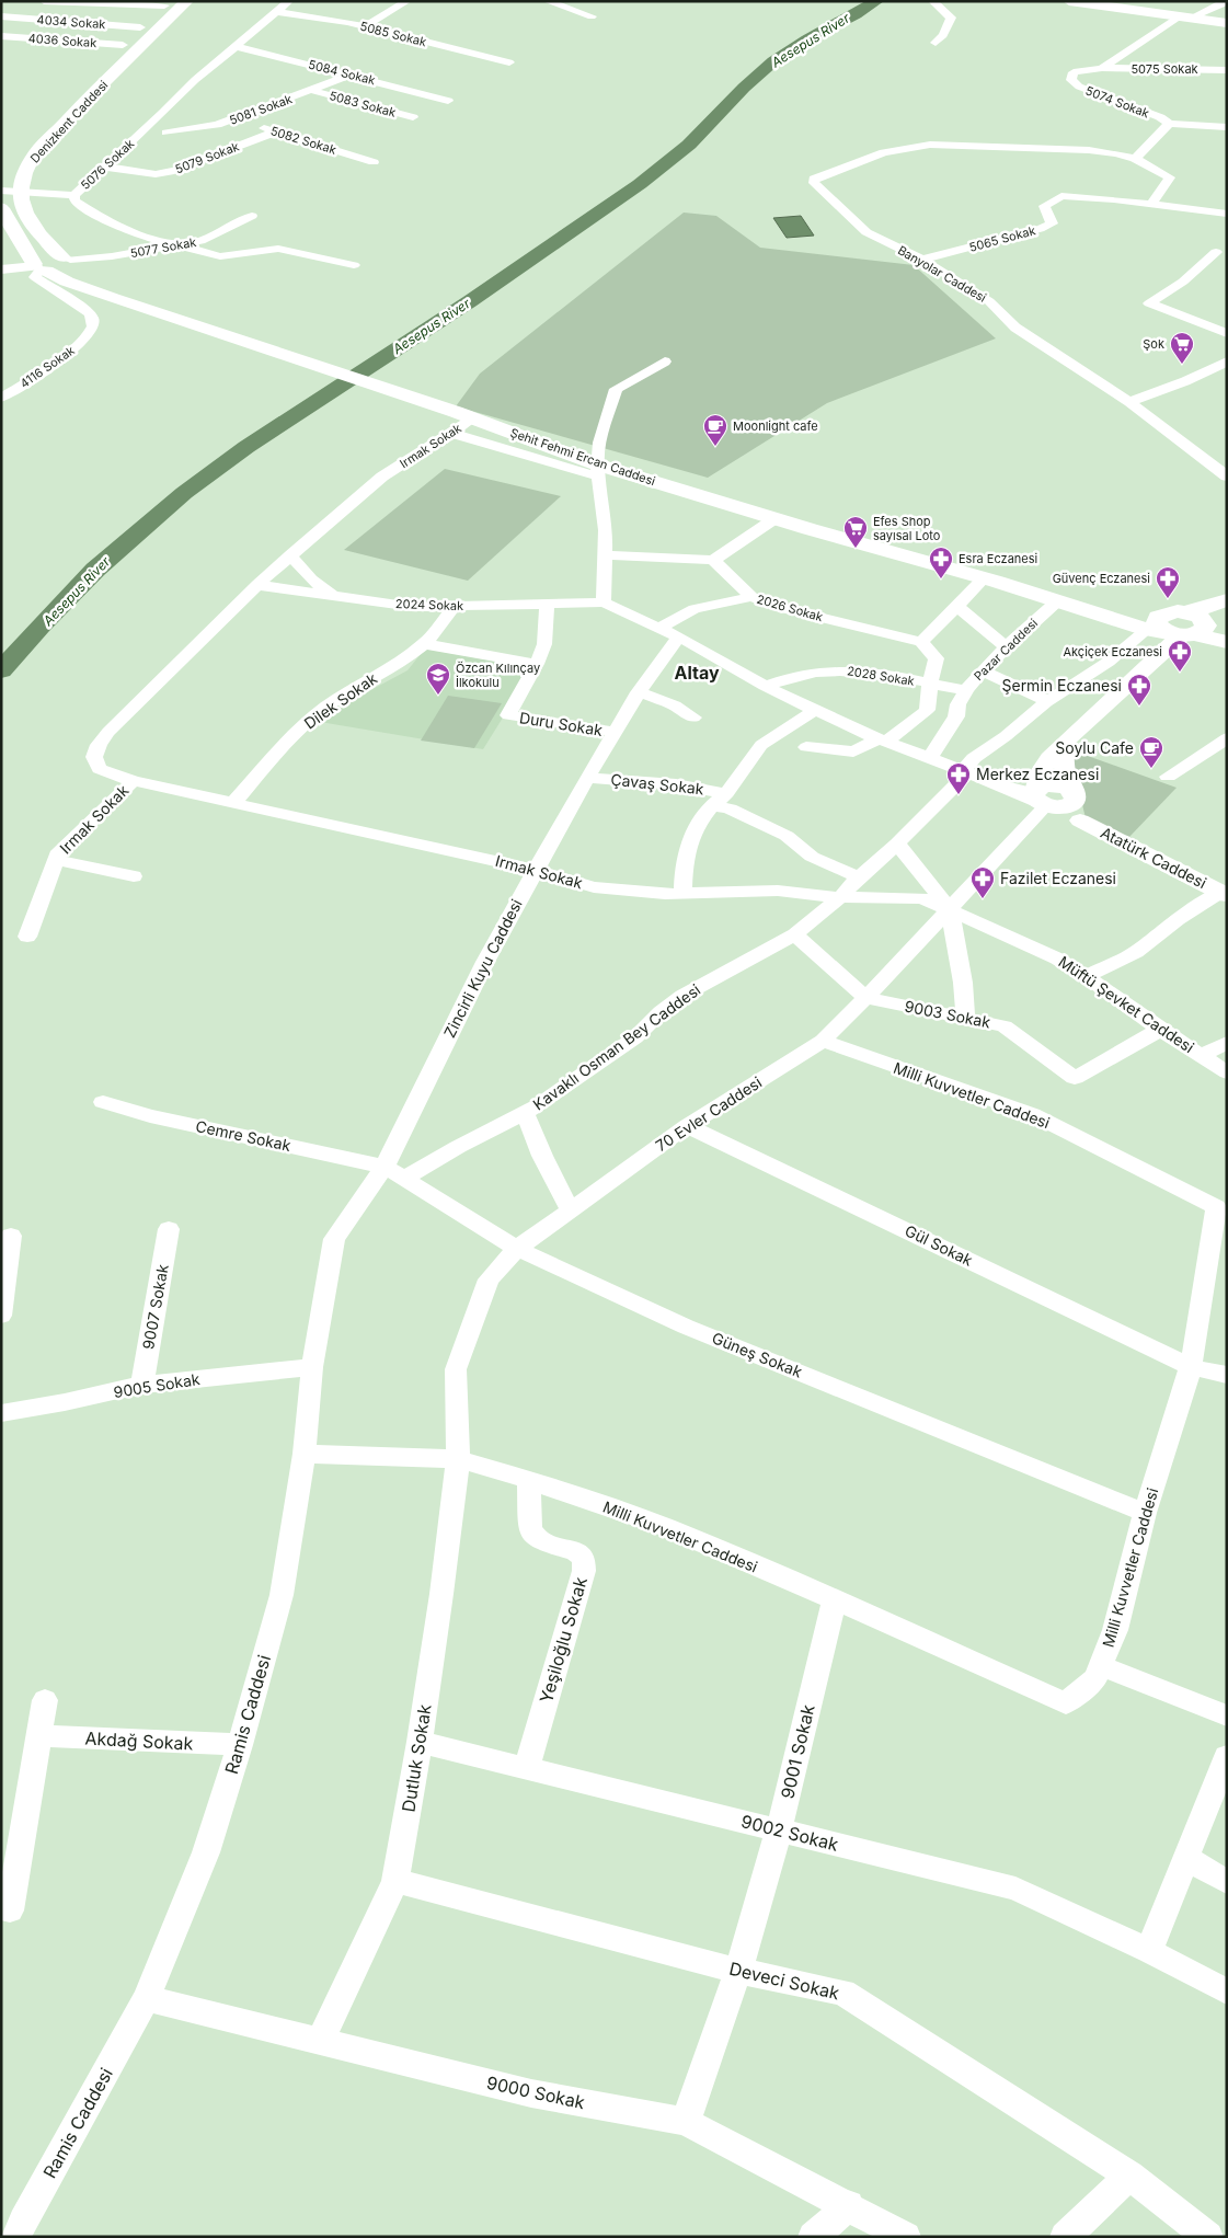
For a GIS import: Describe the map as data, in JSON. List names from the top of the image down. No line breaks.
{"streets":{"main road":["Denizkent Caddesi","Şehit Fehmi Ercan Caddesi"],"street":["4034 Sokak","5085 Sokak","4036 Sokak","5075 Sokak","5084 Sokak","5074 Sokak","5083 Sokak","5081 Sokak","5082 Sokak","5079 Sokak","5076 Sokak","5065 Sokak","5077 Sokak","Banyolar Caddesi","4116 Sokak","Irmak Sokak","2024 Sokak","2026 Sokak","Pazar Caddesi","2028 Sokak","Dilek Sokak","Duru Sokak","Çavaş Sokak","Atatürk Caddesi","Zincirli Kuyu Caddesi","Müftü Şevket Caddesi","9003 Sokak","Kavaklı Osman Bey Caddesi","Milli Kuvvetler Caddesi","70 Evler Caddesi","Cemre Sokak","Gül Sokak","9007 Sokak","Güneş Sokak","9005 Sokak","Yeşiloğlu Sokak","Ramis Caddesi","Akdağ Sokak","9001 Sokak","Dutluk Sokak","9002 Sokak","Deveci Sokak","9000 Sokak"]},"crossings":[["4034 Sokak","Denizkent Caddesi"],["5085 Sokak","5076 Sokak"],["4036 Sokak","Denizkent Caddesi"],["5075 Sokak","5074 Sokak"],["5084 Sokak","5081 Sokak"],["5084 Sokak","5076 Sokak"],["5083 Sokak","5081 Sokak"],["5081 Sokak","5082 Sokak"],["5082 Sokak","5079 Sokak"],["5079 Sokak","5076 Sokak"],["5076 Sokak","5077 Sokak"],["5065 Sokak","Banyolar Caddesi"],["5077 Sokak","Şehit Fehmi Ercan Caddesi"],["4116 Sokak","Şehit Fehmi Ercan Caddesi"],["Irmak Sokak","Şehit Fehmi Ercan Caddesi"],["Irmak Sokak","2024 Sokak"],["Irmak Sokak","Dilek Sokak"],["Irmak Sokak","Zincirli Kuyu Caddesi"],["Irmak Sokak","Müftü Şevket Caddesi"],["Irmak Sokak","Kavaklı Osman Bey Caddesi"],["Irmak Sokak","70 Evler Caddesi"],["Şehit Fehmi Ercan Caddesi","Pazar Caddesi"],["Şehit Fehmi Ercan Caddesi","Kavaklı Osman Bey Caddesi"],["2024 Sokak","Dilek Sokak"],["Pazar Caddesi","2028 Sokak"],["Duru Sokak","Zincirli Kuyu Caddesi"],["Çavaş Sokak","Zincirli Kuyu Caddesi"],["Atatürk Caddesi","70 Evler Caddesi"],["Zincirli Kuyu Caddesi","Kavaklı Osman Bey Caddesi"],["Zincirli Kuyu Caddesi","Cemre Sokak"],["Zincirli Kuyu Caddesi","Güneş Sokak"],["Zincirli Kuyu Caddesi","Ramis Caddesi"],["Müftü Şevket Caddesi","9003 Sokak"],["Müftü Şevket Caddesi","Kavaklı Osman Bey Caddesi"],["Müftü Şevket Caddesi","70 Evler Caddesi"],["9003 Sokak","70 Evler Caddesi"],["Kavaklı Osman Bey Caddesi","Cemre Sokak"],["Kavaklı Osman Bey Caddesi","Güneş Sokak"],["Kavaklı Osman Bey Caddesi","Ramis Caddesi"],["Milli Kuvvetler Caddesi","70 Evler Caddesi"],["Milli Kuvvetler Caddesi","Gül Sokak"],["Milli Kuvvetler Caddesi","Güneş Sokak"],["Milli Kuvvetler Caddesi","Yeşiloğlu Sokak"],["Milli Kuvvetler Caddesi","Ramis Caddesi"],["Milli Kuvvetler Caddesi","9001 Sokak"],["Milli Kuvvetler Caddesi","Dutluk Sokak"],["70 Evler Caddesi","Gül Sokak"],["70 Evler Caddesi","Güneş Sokak"],["70 Evler Caddesi","Dutluk Sokak"],["Cemre Sokak","Güneş Sokak"],["Cemre Sokak","Ramis Caddesi"],["9007 Sokak","9005 Sokak"],["Güneş Sokak","Ramis Caddesi"],["9005 Sokak","Ramis Caddesi"],["Yeşiloğlu Sokak","9002 Sokak"],["Ramis Caddesi","Akdağ Sokak"],["Ramis Caddesi","9000 Sokak"],["9001 Sokak","9002 Sokak"],["9001 Sokak","Deveci Sokak"],["9001 Sokak","9000 Sokak"],["Dutluk Sokak","9002 Sokak"],["Dutluk Sokak","Deveci Sokak"],["Dutluk Sokak","9000 Sokak"]],"districts":["Altay"],"water":["Aesepus River"],"places":{"supermarket":["Şok","Efes Shop sayısal Loto"],"cafe":["Moonlight cafe","Soylu Cafe"],"pharmacy":["Esra Eczanesi","Güvenç Eczanesi","Akçiçek Eczanesi","Şermin Eczanesi","Merkez Eczanesi","Fazilet Eczanesi"],"school or university":["Özcan Kılınçay İlkokulu"]}}
